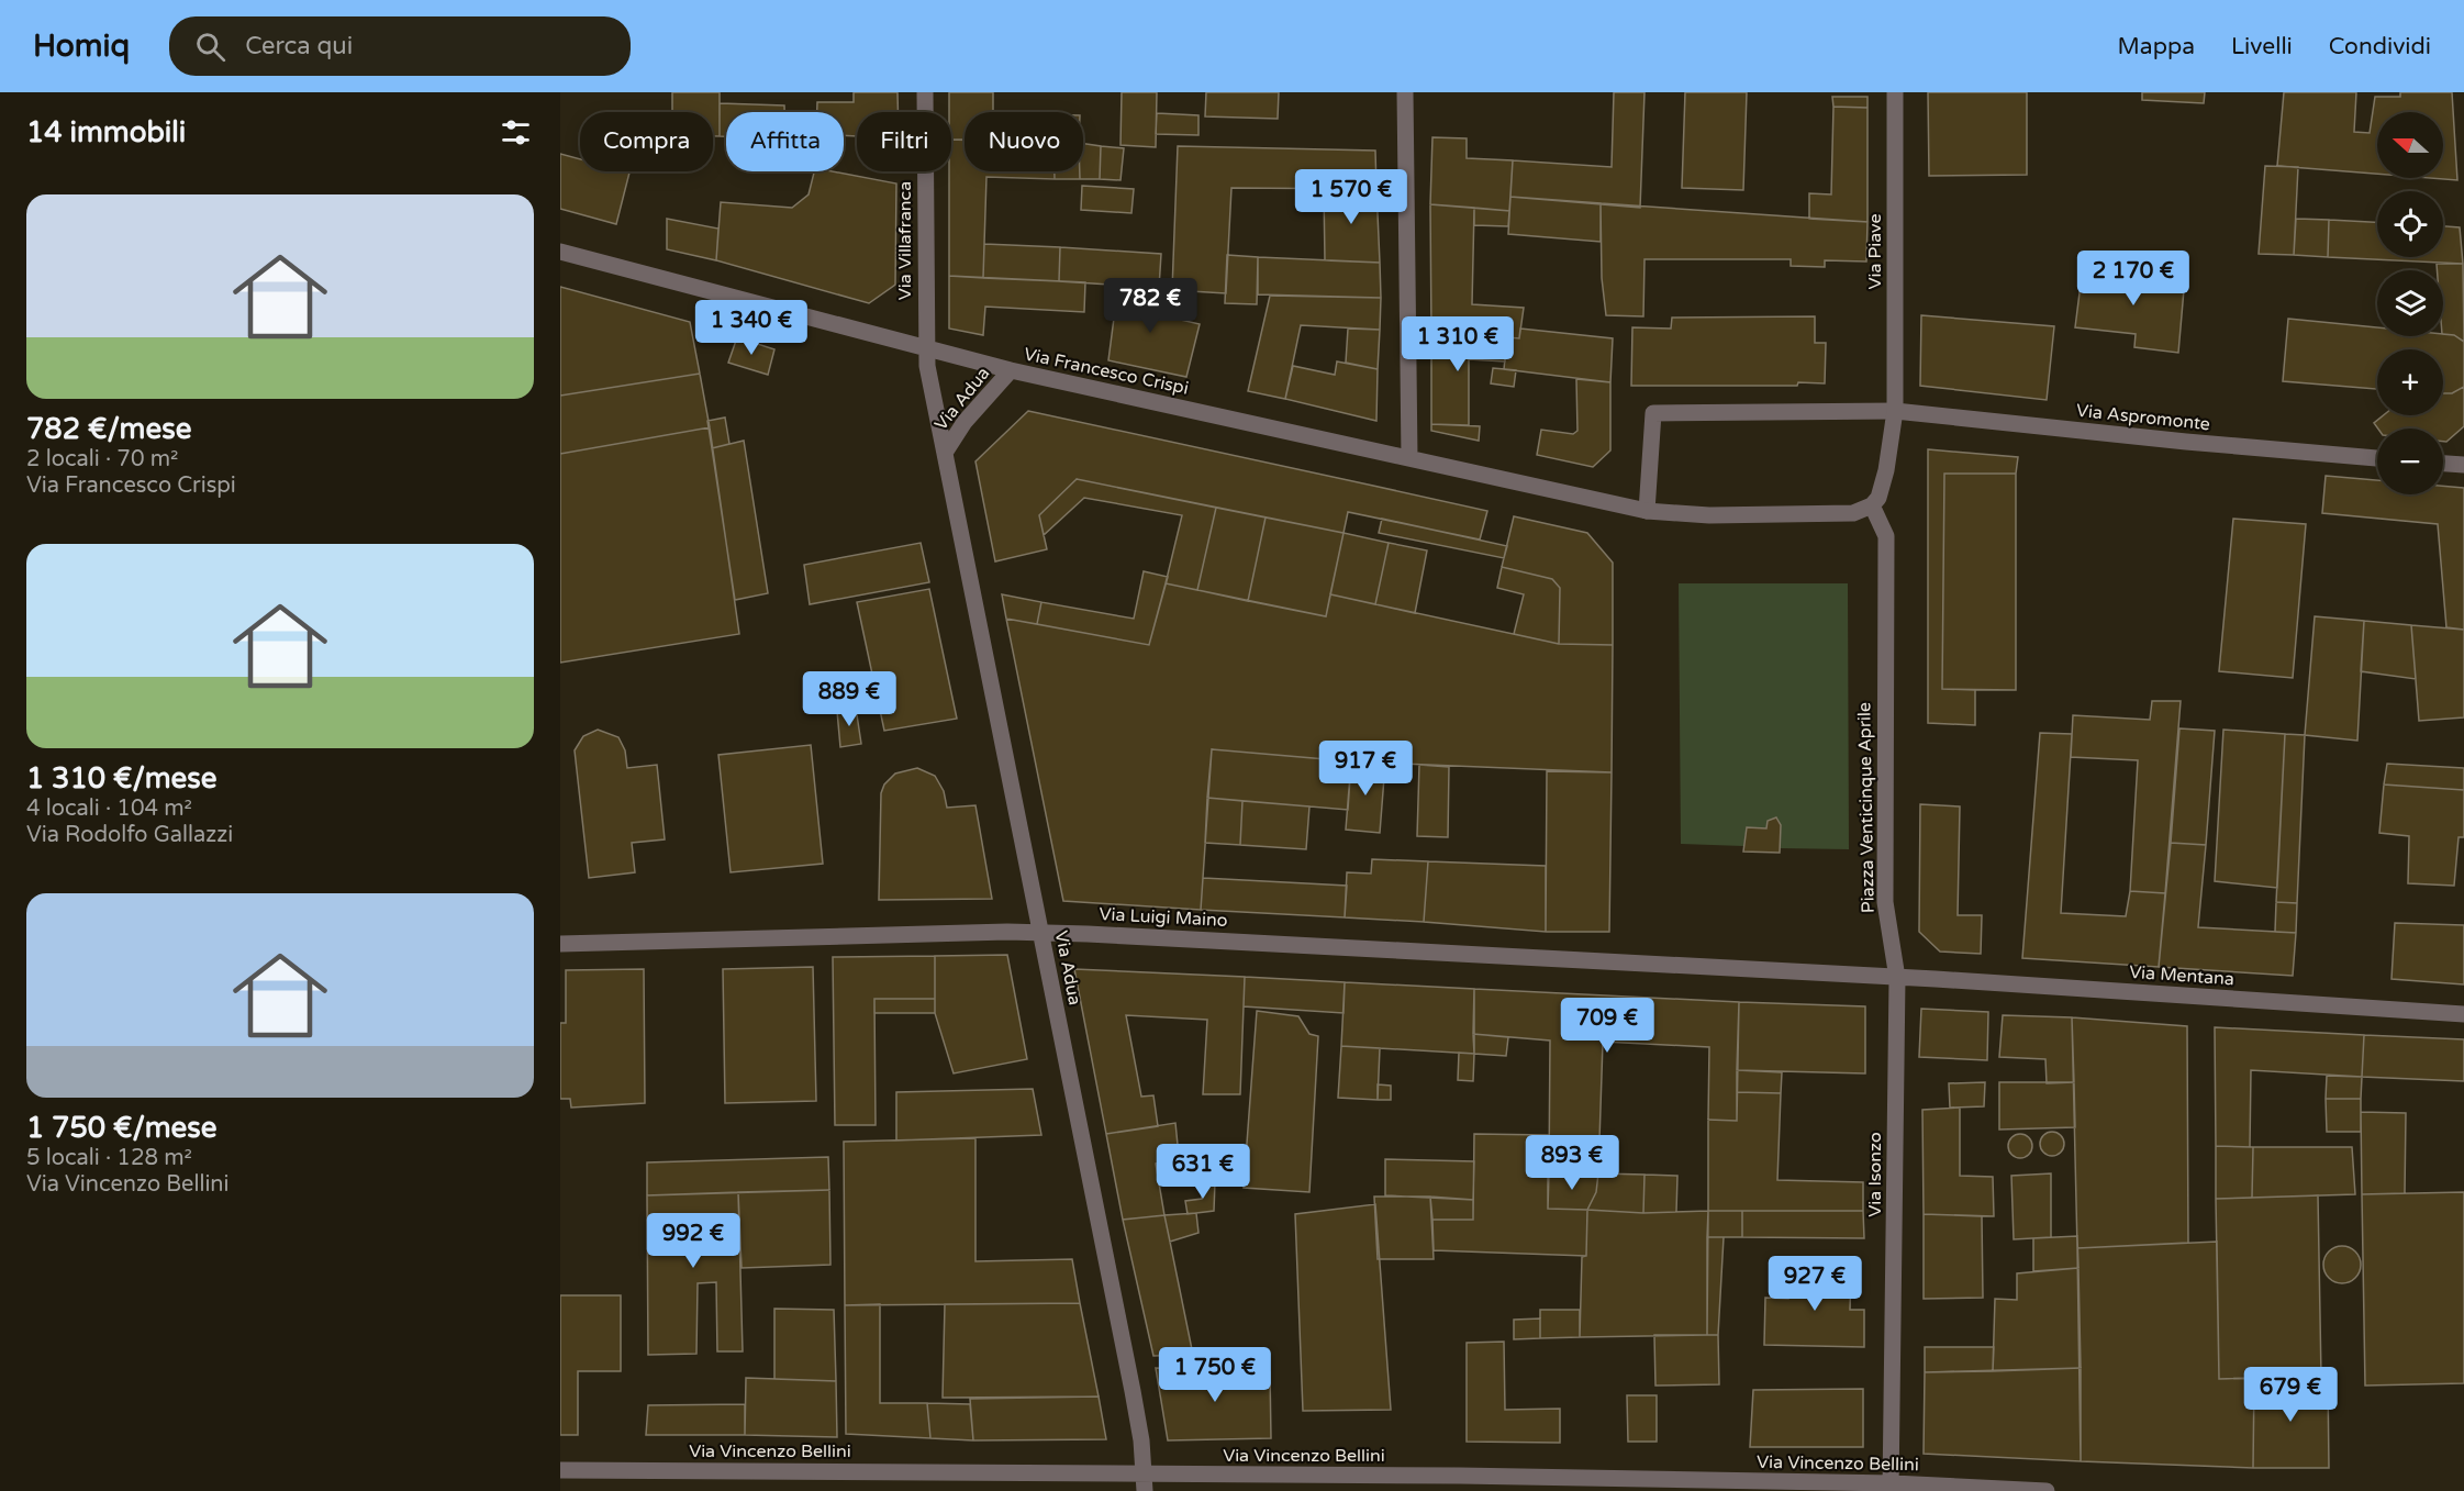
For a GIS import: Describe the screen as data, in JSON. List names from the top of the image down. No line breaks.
{"streets":{"street":["Via Villafranca","Via Piave","Via Francesco Crispi","Via Adua","Via Aspromonte","Piazza Venticinque Aprile","Via Luigi Maino","Via Mentana","Via Isonzo","Via Vincenzo Bellini"]},"crossings":[["Via Villafranca","Via Francesco Crispi"],["Via Villafranca","Via Adua"],["Via Piave","Via Aspromonte"],["Via Francesco Crispi","Via Adua"],["Via Francesco Crispi","Via Aspromonte"],["Via Adua","Via Luigi Maino"],["Via Adua","Via Vincenzo Bellini"],["Piazza Venticinque Aprile","Via Luigi Maino"],["Piazza Venticinque Aprile","Via Mentana"],["Piazza Venticinque Aprile","Via Isonzo"],["Via Luigi Maino","Via Mentana"],["Via Luigi Maino","Via Isonzo"],["Via Mentana","Via Isonzo"],["Via Isonzo","Via Vincenzo Bellini"]],"north":"left","page":{"header":"Homiq","search":"Cerca qui","nav":["Mappa","Livelli","Condividi"],"heading":"14 immobili","map_buttons":["+","−"],"chip":["Compra","Affitta","Filtri","Nuovo"],"price":["1 570 €","2 170 €","782 €","1 340 €","1 310 €","889 €","917 €","709 €","893 €","631 €","992 €","927 €","1 750 €","679 €"],"list":[{"name":"782 €/mese","note":"2 locali · 70 m² · Via Francesco Crispi"},{"name":"1 310 €/mese","note":"4 locali · 104 m² · Via Rodolfo Gallazzi"},{"name":"1 750 €/mese","note":"5 locali · 128 m² · Via Vincenzo Bellini"}]}}
